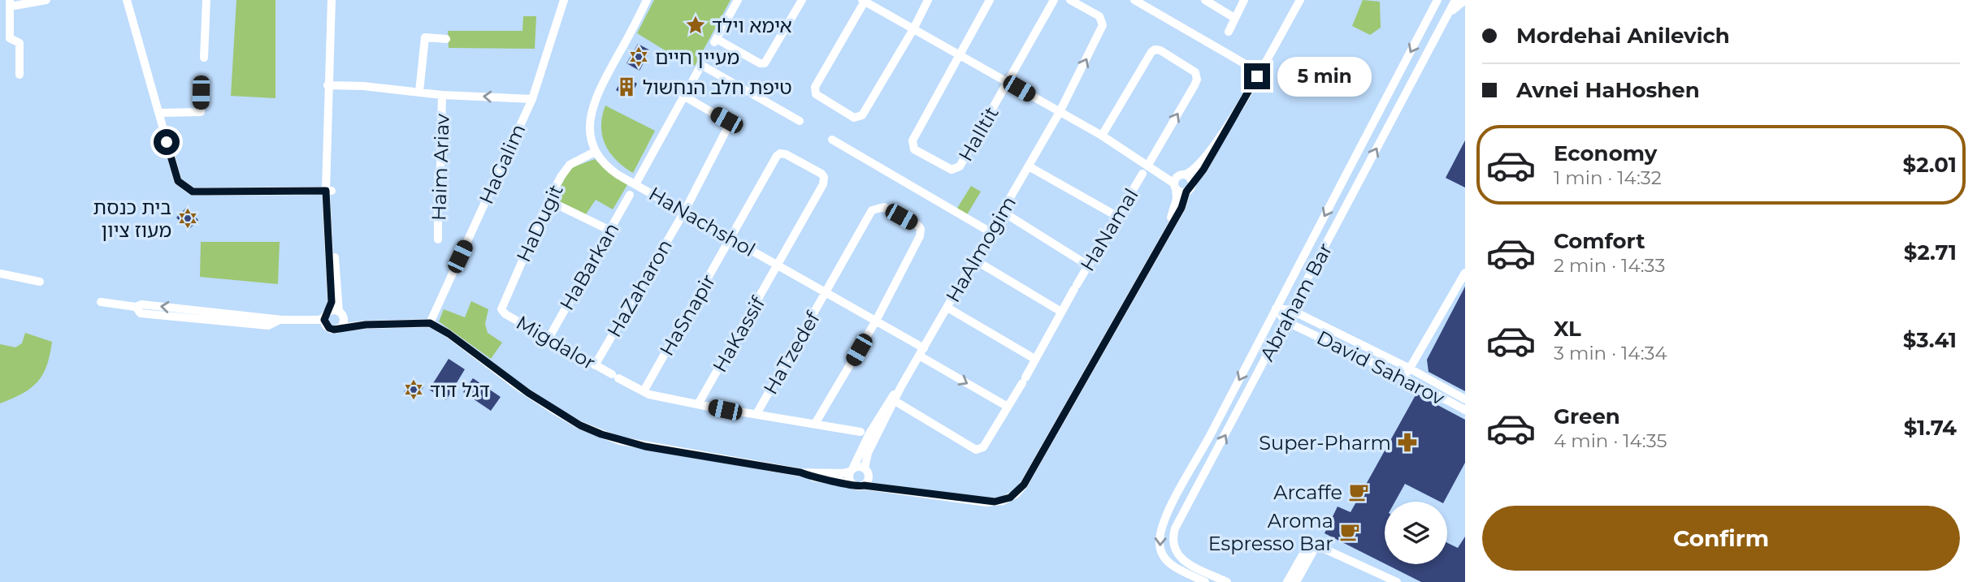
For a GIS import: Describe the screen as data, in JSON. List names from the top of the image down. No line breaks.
{"streets":{"street":["HaIltit","HaGalim","Haim Ariav","HaNachshol","HaDugit","HaNamal","HaAlmogim","HaBarkan","HaZaharon","Abraham Bar","HaSnapir","HaKassif","Migdalor","HaTzedef","David Saharov"]},"crossings":[["HaNachshol","HaDugit"],["HaNachshol","HaNamal"],["HaNachshol","HaAlmogim"],["HaNachshol","HaZaharon"],["HaNachshol","HaSnapir"],["HaNachshol","HaKassif"],["HaNachshol","HaTzedef"],["HaDugit","Migdalor"],["HaNamal","HaAlmogim"],["HaBarkan","Migdalor"],["HaZaharon","Migdalor"],["Abraham Bar","David Saharov"],["HaSnapir","HaKassif"],["HaSnapir","Migdalor"],["HaKassif","Migdalor"],["Migdalor","HaTzedef"]],"places":{"place":["אימא וילד"],"synagogue":["מעיין חיים","בית כנסת מעוז ציון","דגל דוד"],"building":["טיפת חלב הנחשול"],"pharmacy":["Super-Pharm"],"cafe":["Arcaffe","Aroma Espresso Bar"]},"page":{"banner":["Mordehai Anilevich","Avnei HaHoshen"],"bubble":"5 min","list":[{"name":"Economy","note":"1 min · 14:32","value":"$2.01"},{"name":"Comfort","note":"2 min · 14:33","value":"$2.71"},{"name":"XL","note":"3 min · 14:34","value":"$3.41"},{"name":"Green","note":"4 min · 14:35","value":"$1.74"}],"buttons":"Confirm"}}
